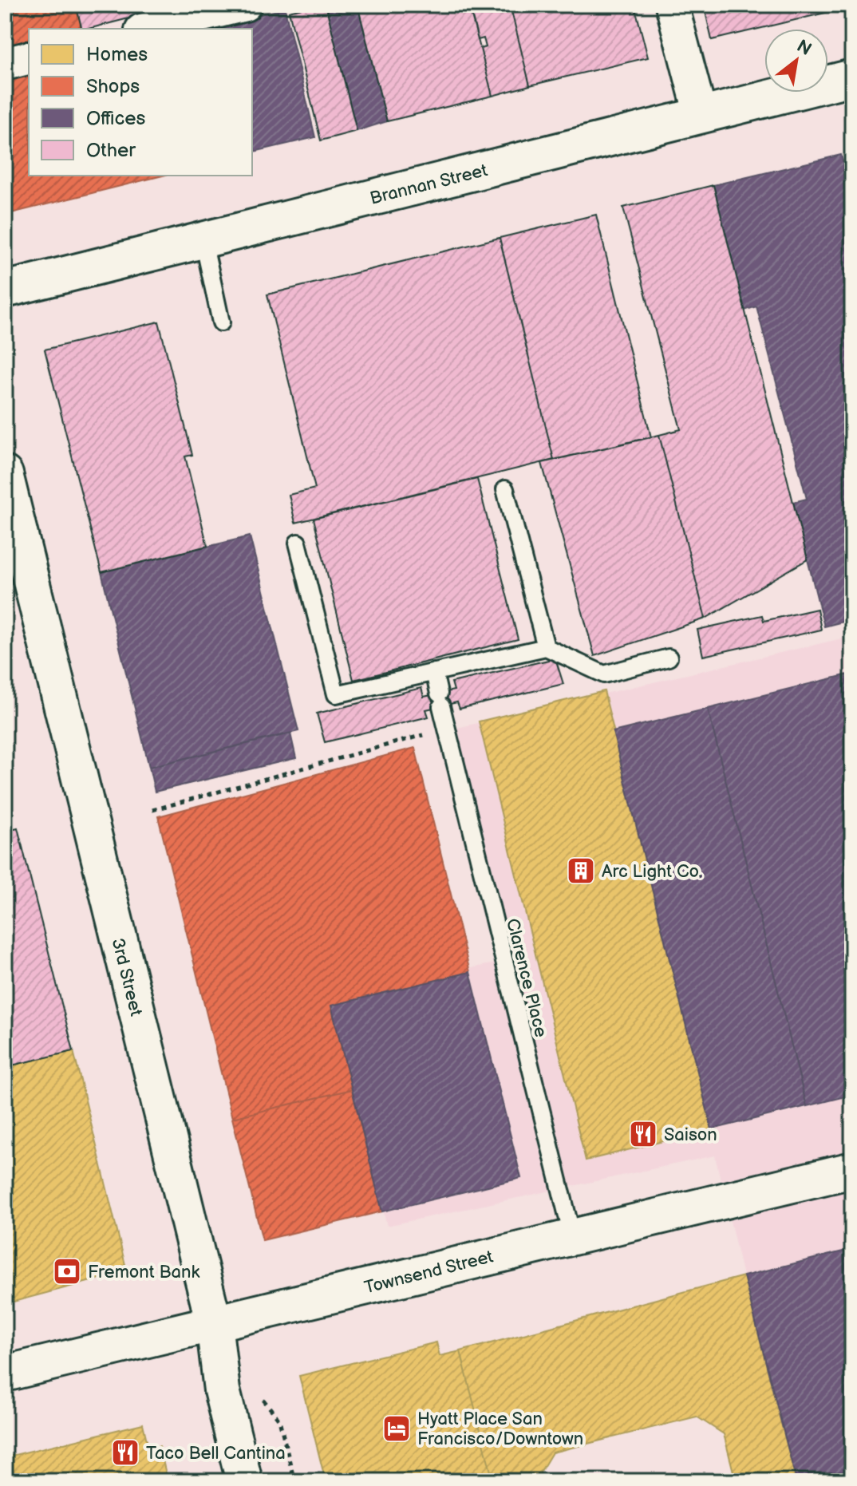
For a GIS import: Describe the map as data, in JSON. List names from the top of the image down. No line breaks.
{"streets":{"main road":["Brannan Street","3rd Street","Townsend Street"],"lane":["Clarence Place"]},"crossings":[["3rd Street","Townsend Street"],["Clarence Place","Townsend Street"]],"places":{"building":["Arc Light Co."],"restaurant":["Saison","Taco Bell Cantina"],"bank":["Fremont Bank"],"hotel":["Hyatt Place San Francisco/Downtown"]},"legend":["Homes","Shops","Offices","Other"],"north":"top right"}
